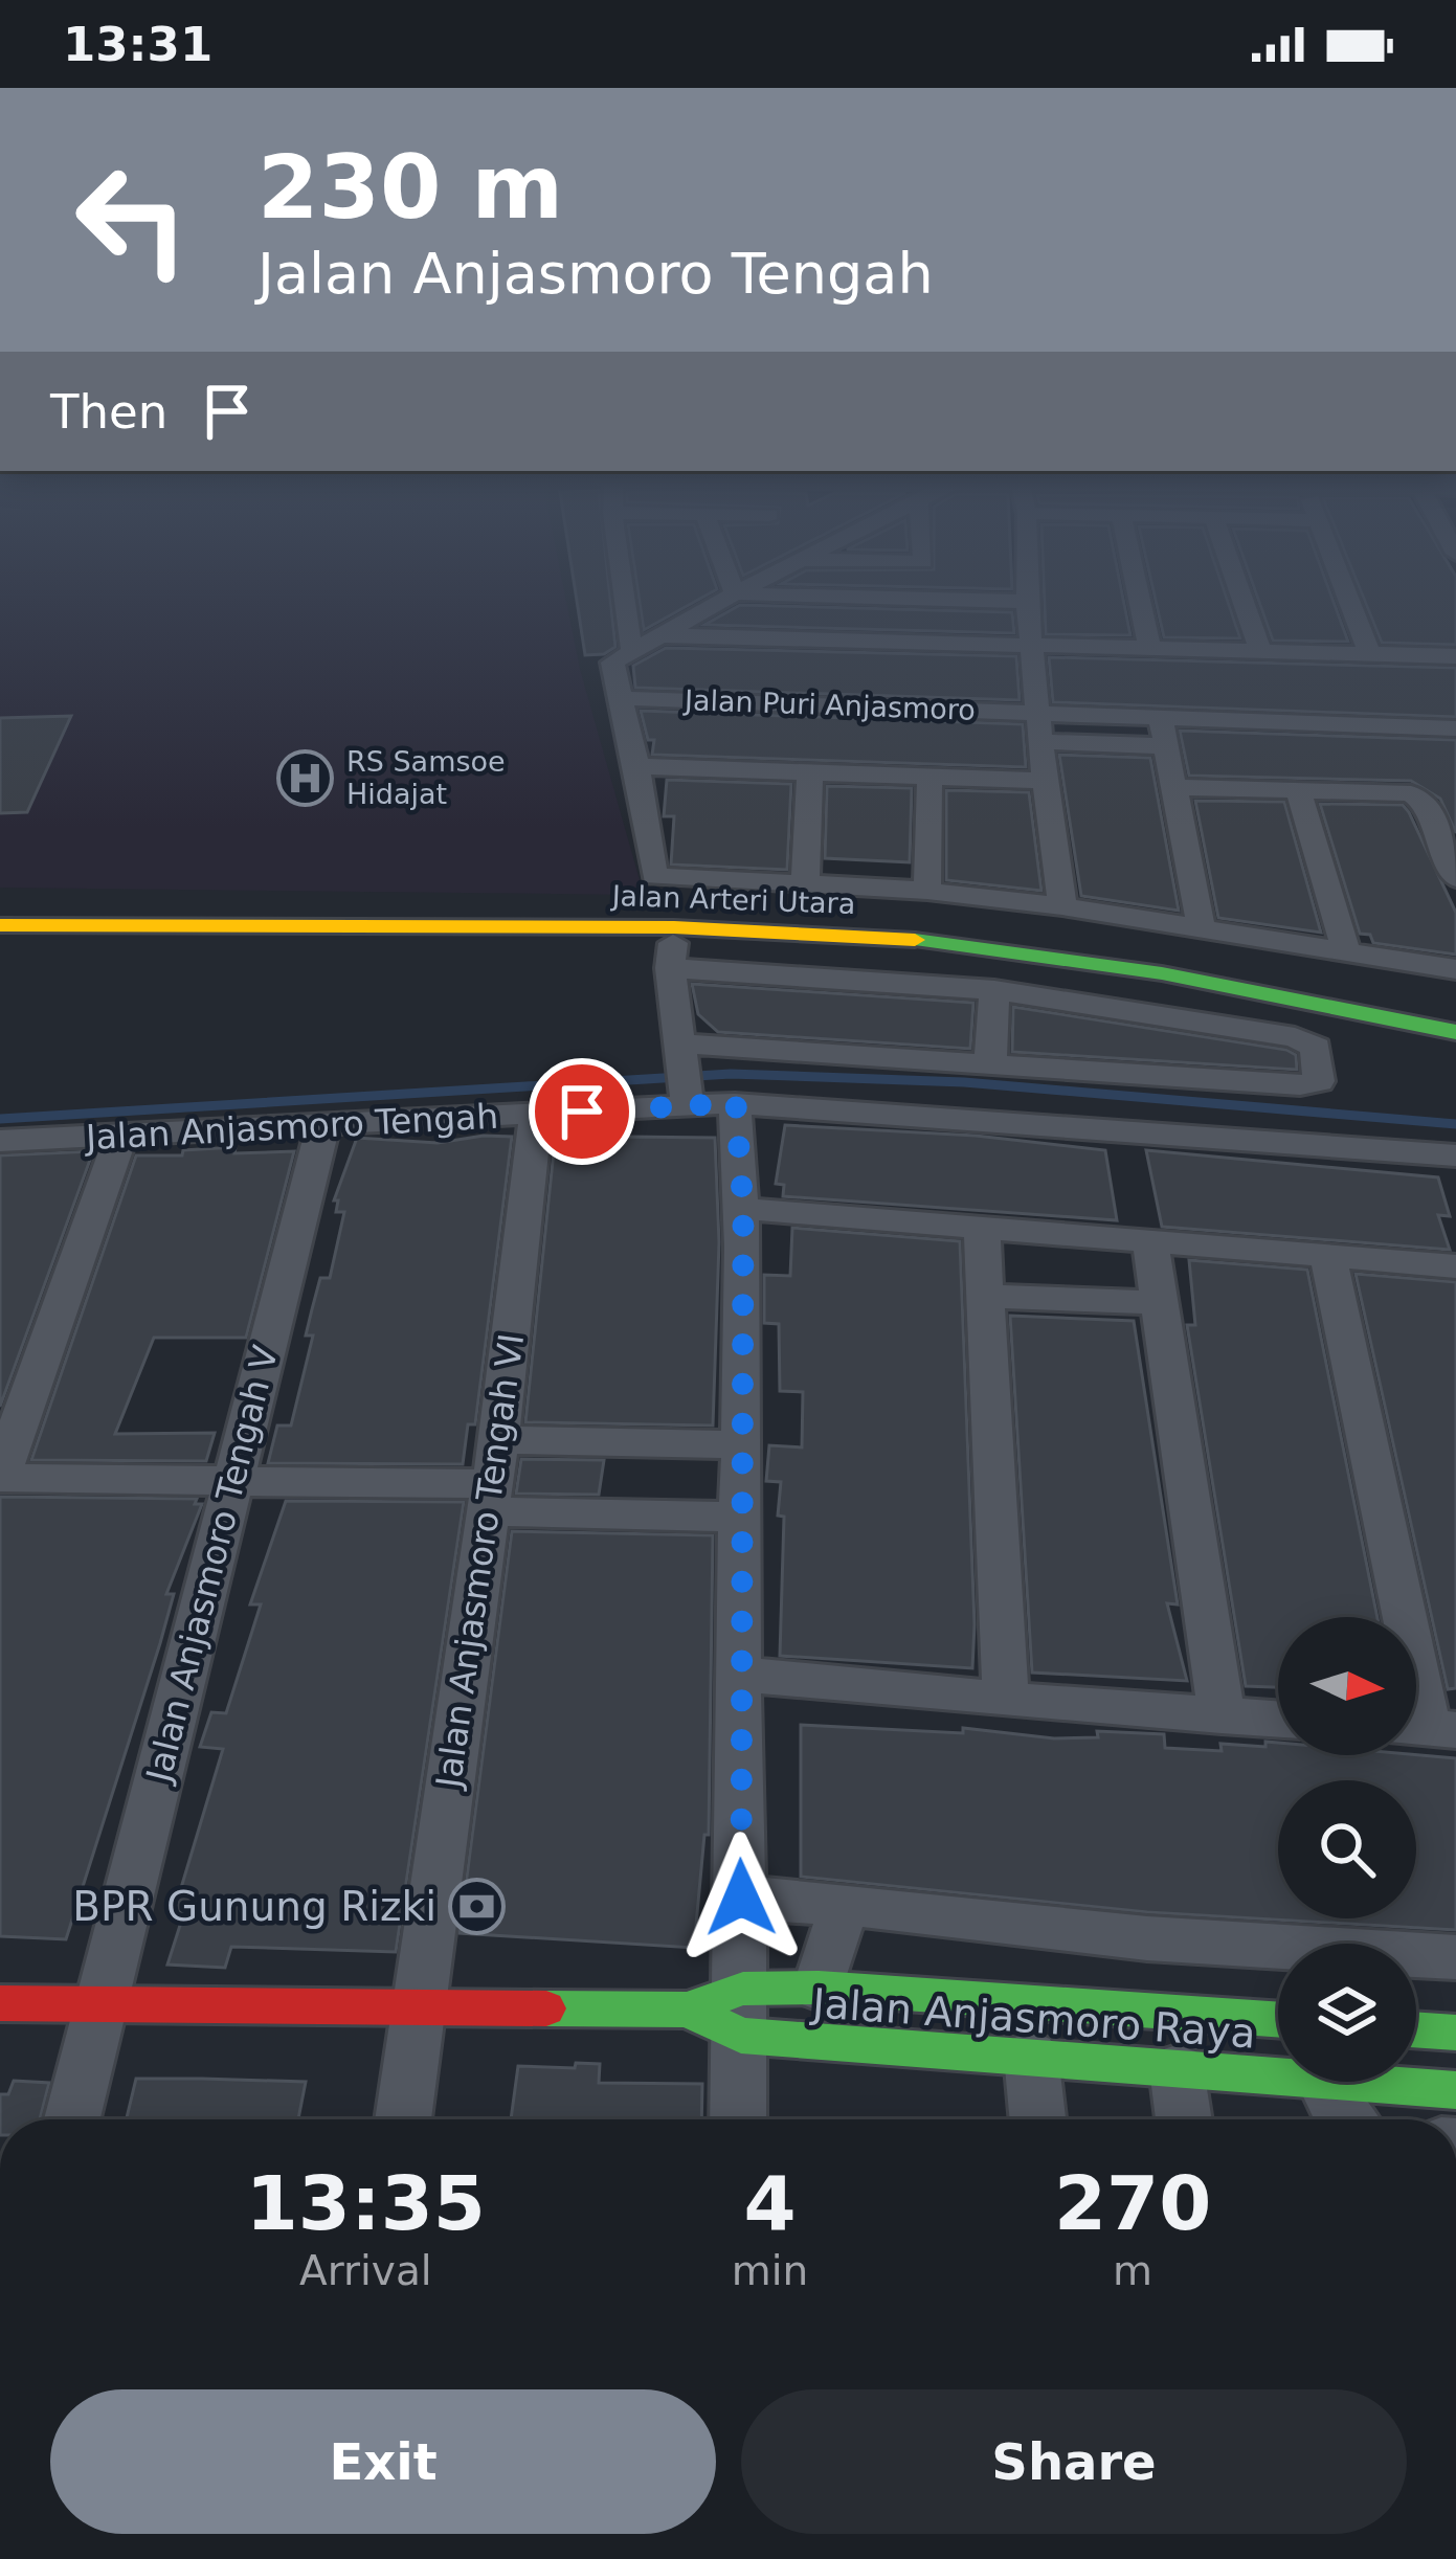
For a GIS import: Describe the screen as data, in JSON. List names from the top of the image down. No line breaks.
{"streets":{"main road":["Jalan Arteri Utara","Jalan Anjasmoro Raya"],"street":["Jalan Puri Anjasmoro","Jalan Anjasmoro Tengah","Jalan Anjasmoro Tengah VI","Jalan Anjasmoro Tengah V"]},"crossings":[["Jalan Anjasmoro Tengah","Jalan Anjasmoro Tengah VI"],["Jalan Anjasmoro Tengah","Jalan Anjasmoro Tengah V"],["Jalan Anjasmoro Tengah VI","Jalan Anjasmoro Raya"],["Jalan Anjasmoro Tengah V","Jalan Anjasmoro Raya"]],"places":{"hospital":["RS Samsoe Hidajat"],"bank":["BPR Gunung Rizki"]},"north":"right","page":{"status":"13:31","turn":["230 m","Jalan Anjasmoro Tengah"],"then":"Then","eta":["13:35","Arrival","4","min","270","m"],"buttons":["Exit","Share"]}}
